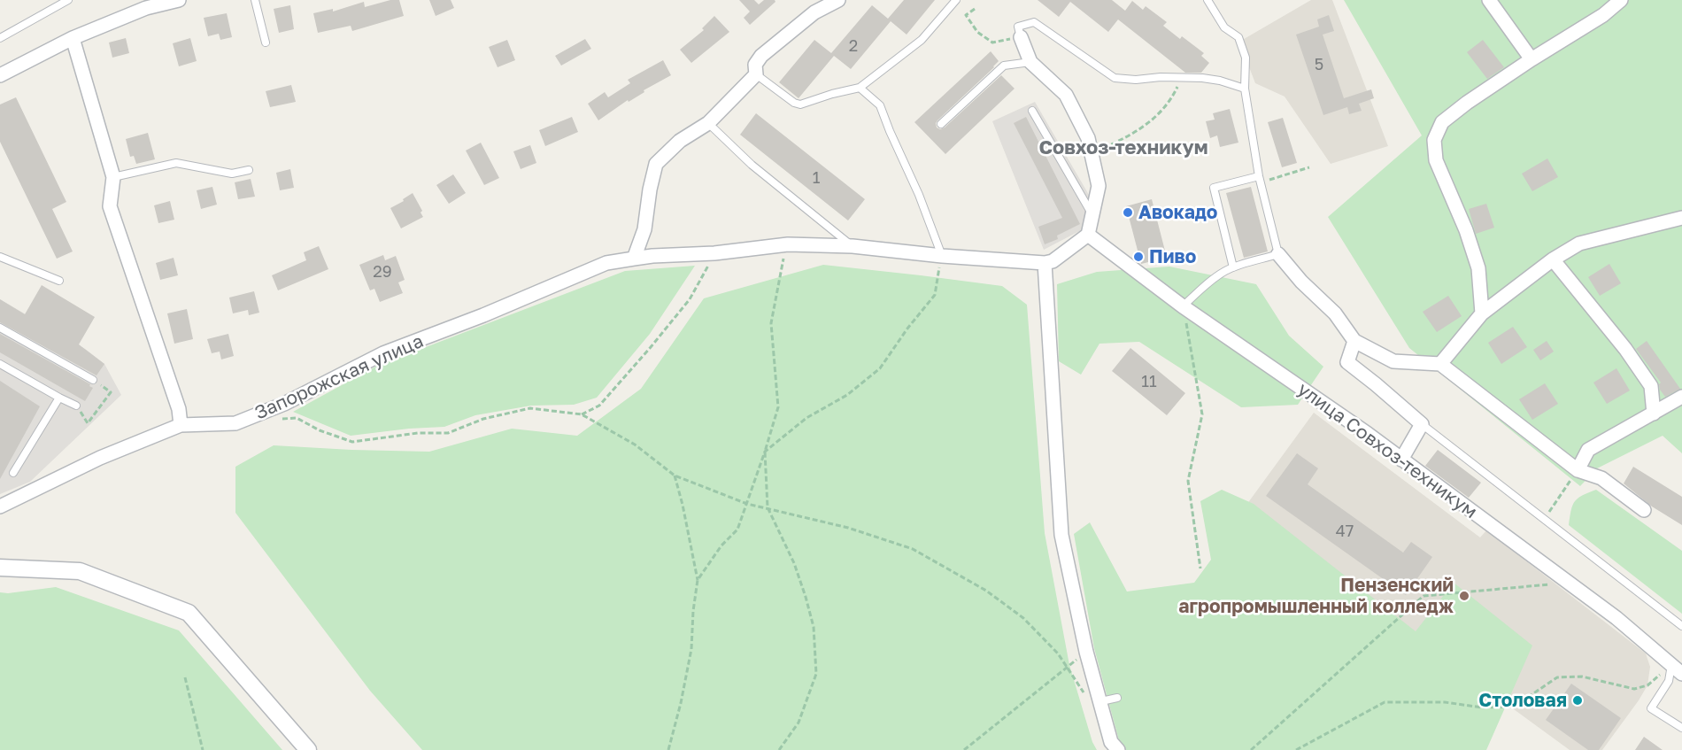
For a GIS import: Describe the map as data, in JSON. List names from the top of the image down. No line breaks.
{"streets":{"street":["Запорожская улица","улица Совхоз-техникум"]},"districts":["Совхоз-техникум"],"places":["Авокадо","Пиво","Пензенский агропромышленный колледж","Столовая"],"house_numbers":["2","5","1","29","11","47"]}
